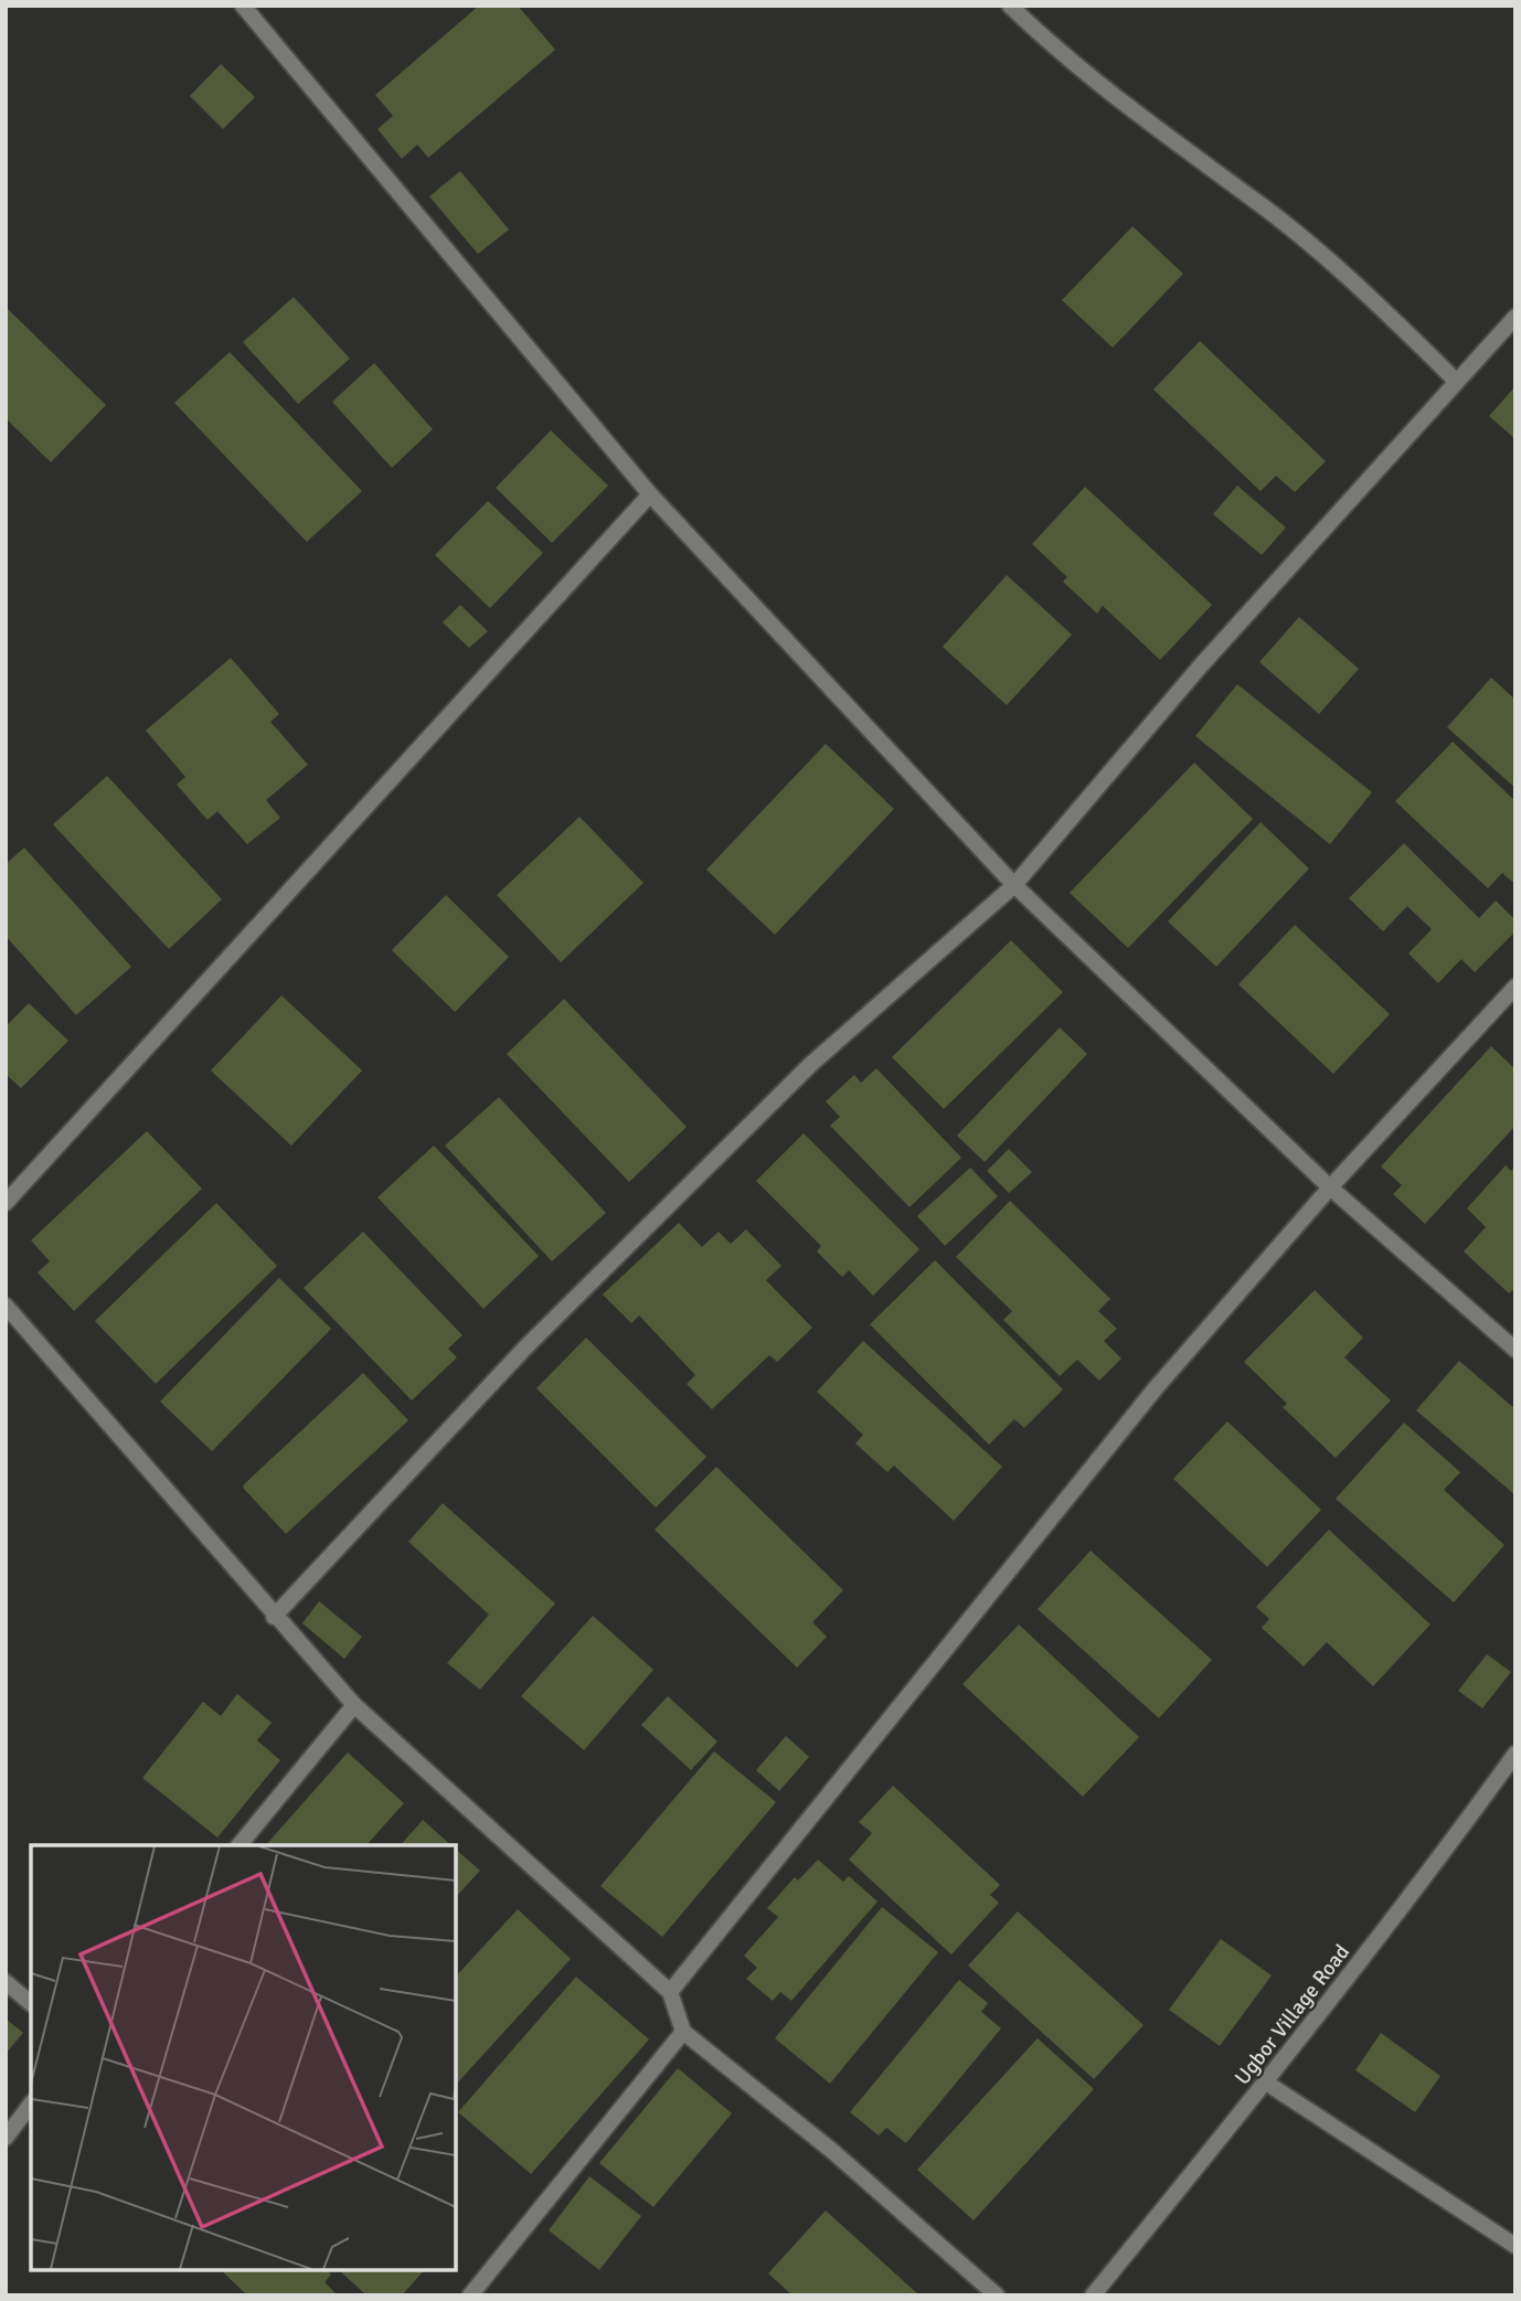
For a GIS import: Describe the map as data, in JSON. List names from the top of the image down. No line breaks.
{"streets":{"street":["Ugbor Village Road"]}}
